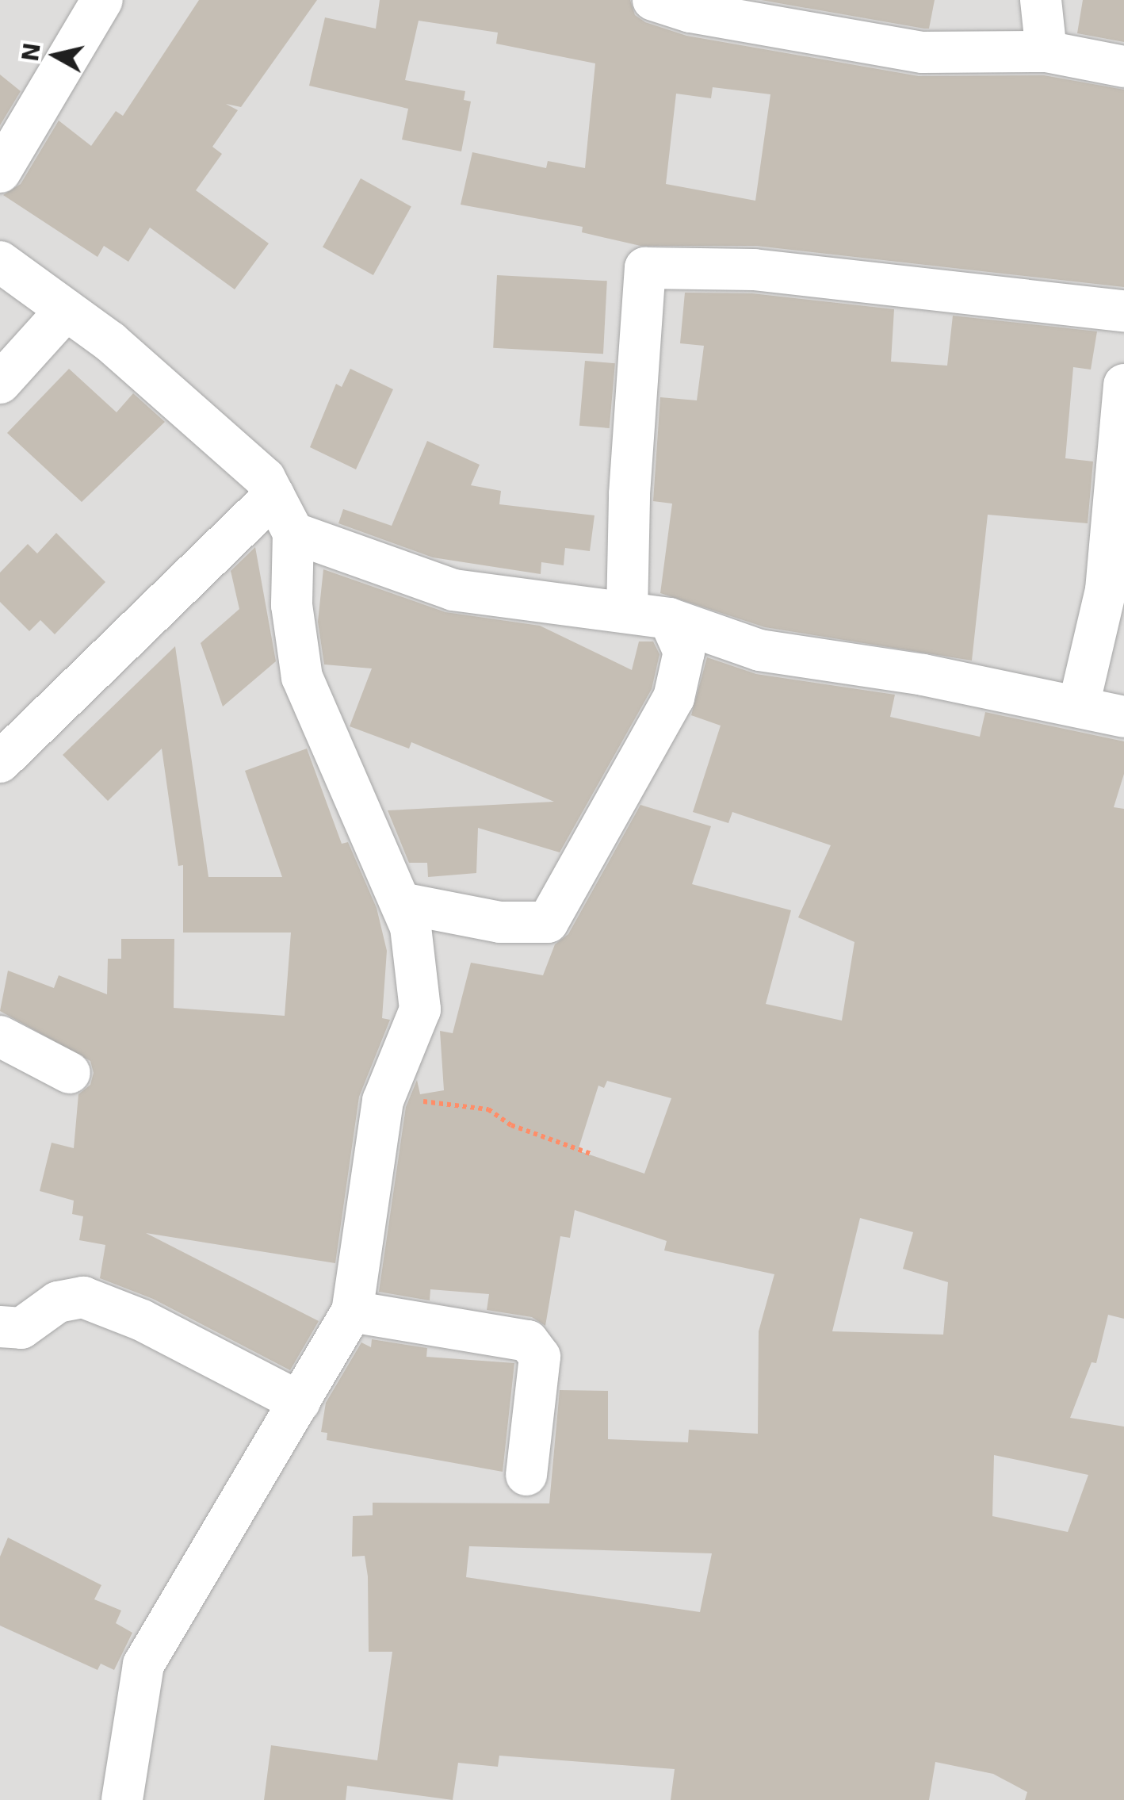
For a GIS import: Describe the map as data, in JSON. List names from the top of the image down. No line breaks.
{"north":"left"}
